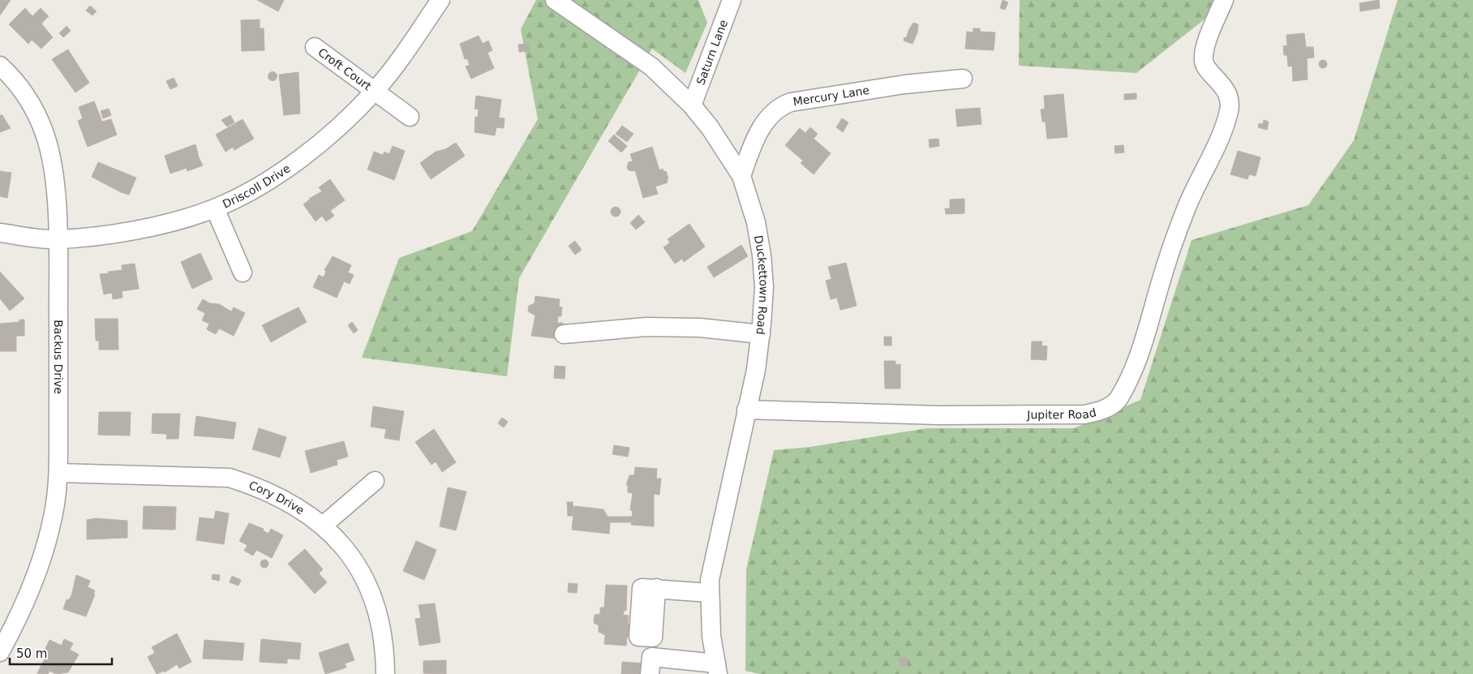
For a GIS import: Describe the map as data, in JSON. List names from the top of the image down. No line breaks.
{"streets":{"street":["Saturn Lane","Croft Court","Mercury Lane","Driscoll Drive","Duckettown Road","Backus Drive","Jupiter Road","Cory Drive"]},"crossings":[["Saturn Lane","Duckettown Road"],["Croft Court","Driscoll Drive"],["Mercury Lane","Duckettown Road"],["Driscoll Drive","Backus Drive"],["Duckettown Road","Jupiter Road"],["Backus Drive","Cory Drive"]],"scale_bar":"50 m"}
